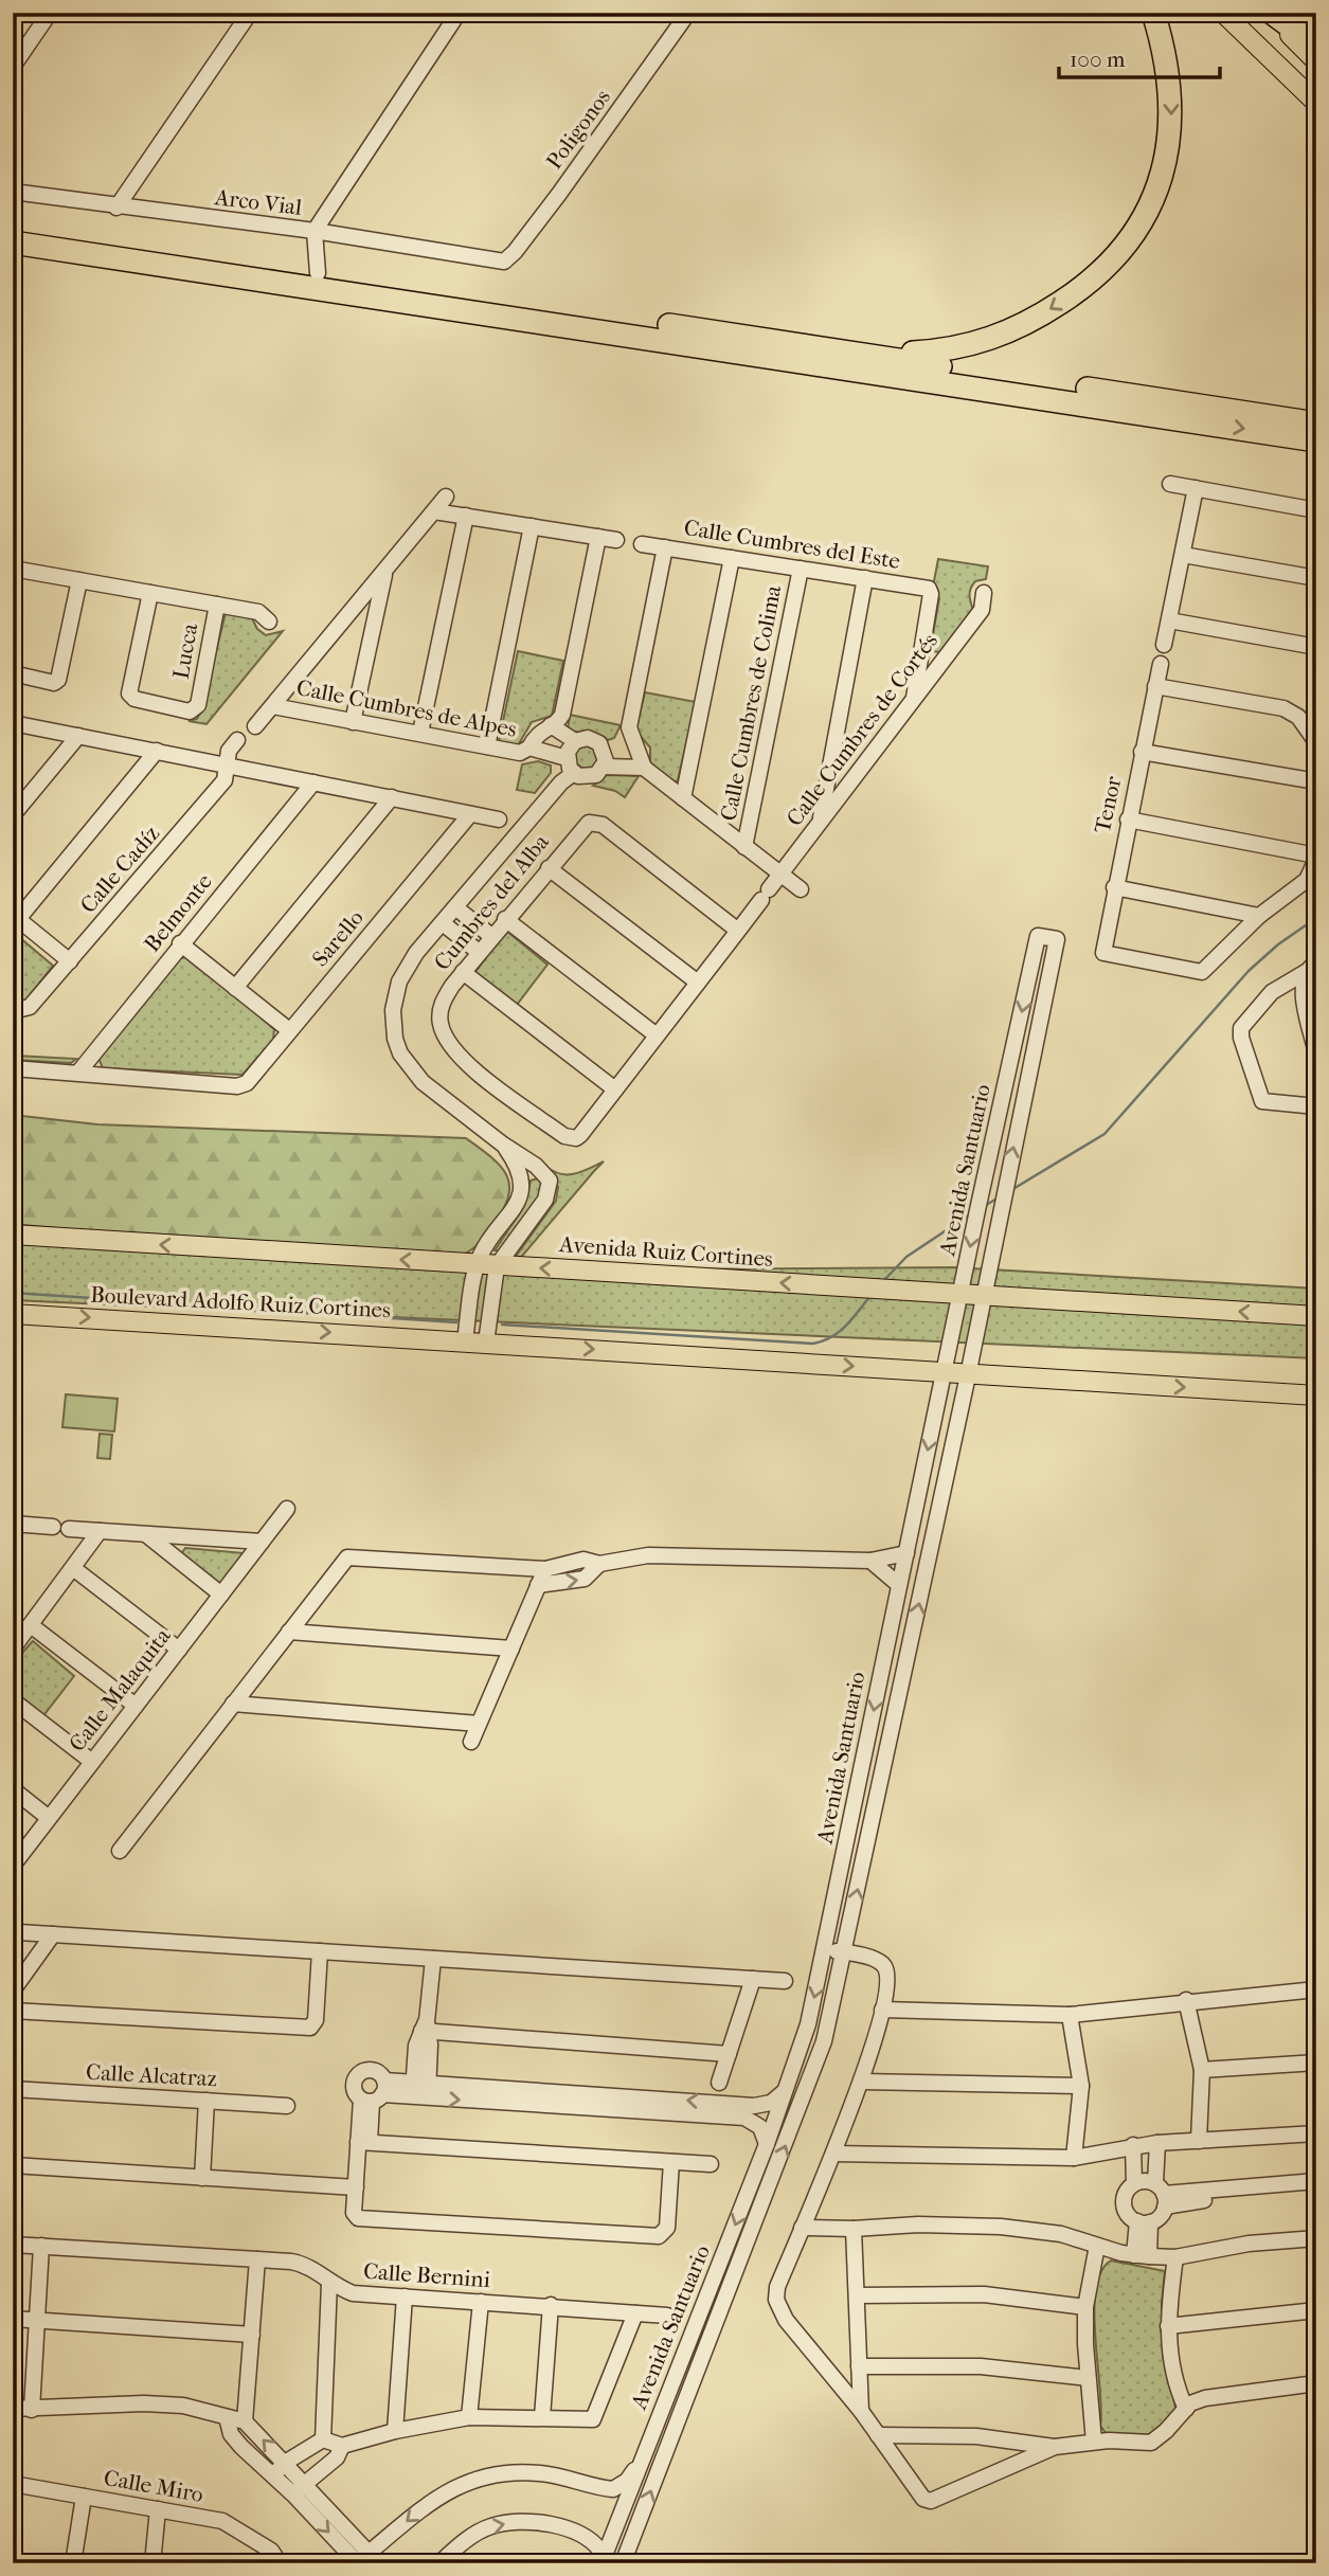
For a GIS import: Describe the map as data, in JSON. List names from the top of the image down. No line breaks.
{"streets":{"main road":["Avenida Ruiz Cortines","Boulevard Adolfo Ruiz Cortines"],"street":["Poligonos","Arco Vial","Calle Cumbres del Este","Lucca","Calle Cumbres de Colima","Calle Cumbres de Alpes","Calle Cumbres de Cortés","Tenor","Calle Cadíz","Cumbres del Alba","Belmonte","Sarello","Avenida Santuario","Calle Malaquita","Calle Alcatraz","Calle Bernini","Calle Miro"]},"crossings":[["Poligonos","Arco Vial"],["Calle Cumbres del Este","Calle Cumbres de Colima"],["Calle Cumbres del Este","Calle Cumbres de Cortés"],["Calle Cumbres de Cortés","Cumbres del Alba"],["Belmonte","Sarello"],["Avenida Santuario","Avenida Ruiz Cortines"]],"one_way":["Boulevard Adolfo Ruiz Cortines"],"scale_bar":"100 m"}
